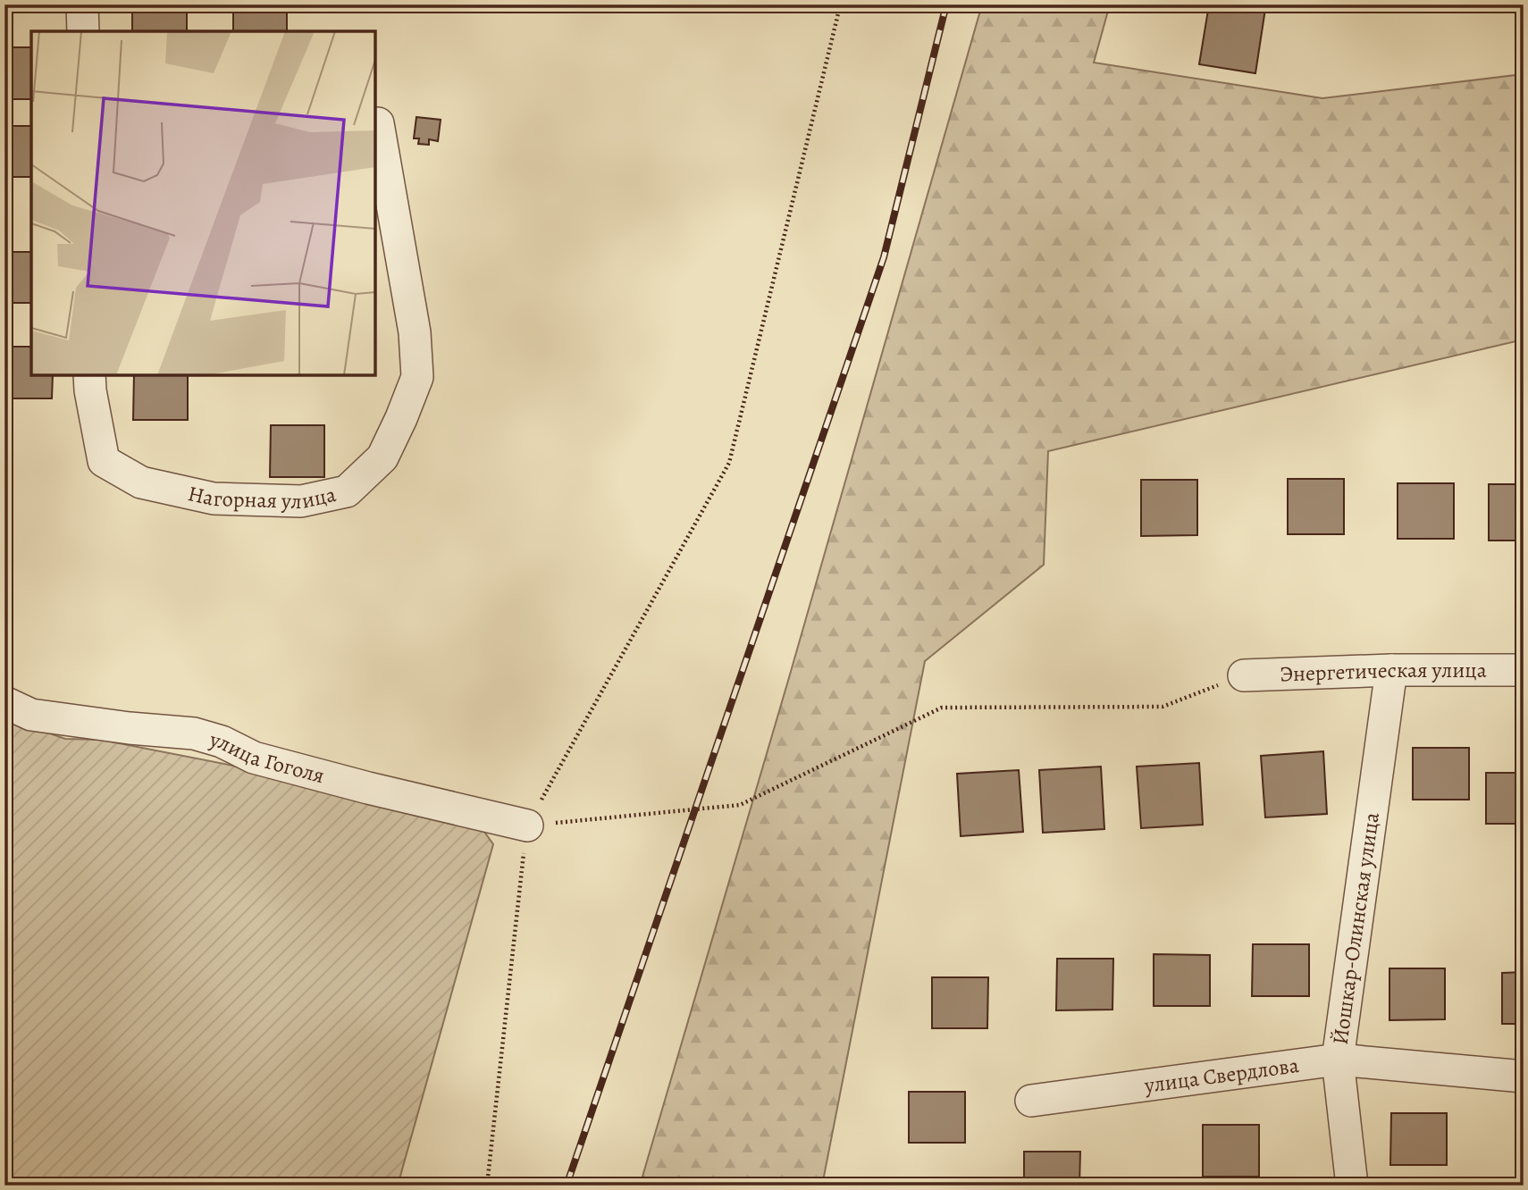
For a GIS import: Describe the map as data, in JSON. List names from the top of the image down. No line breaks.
{"streets":{"street":["Нагорная улица","Энергетическая улица","улица Гоголя","Йошкар-Олинская улица","улица Свердлова"]},"crossings":[["Энергетическая улица","Йошкар-Олинская улица"],["Йошкар-Олинская улица","улица Свердлова"]]}
